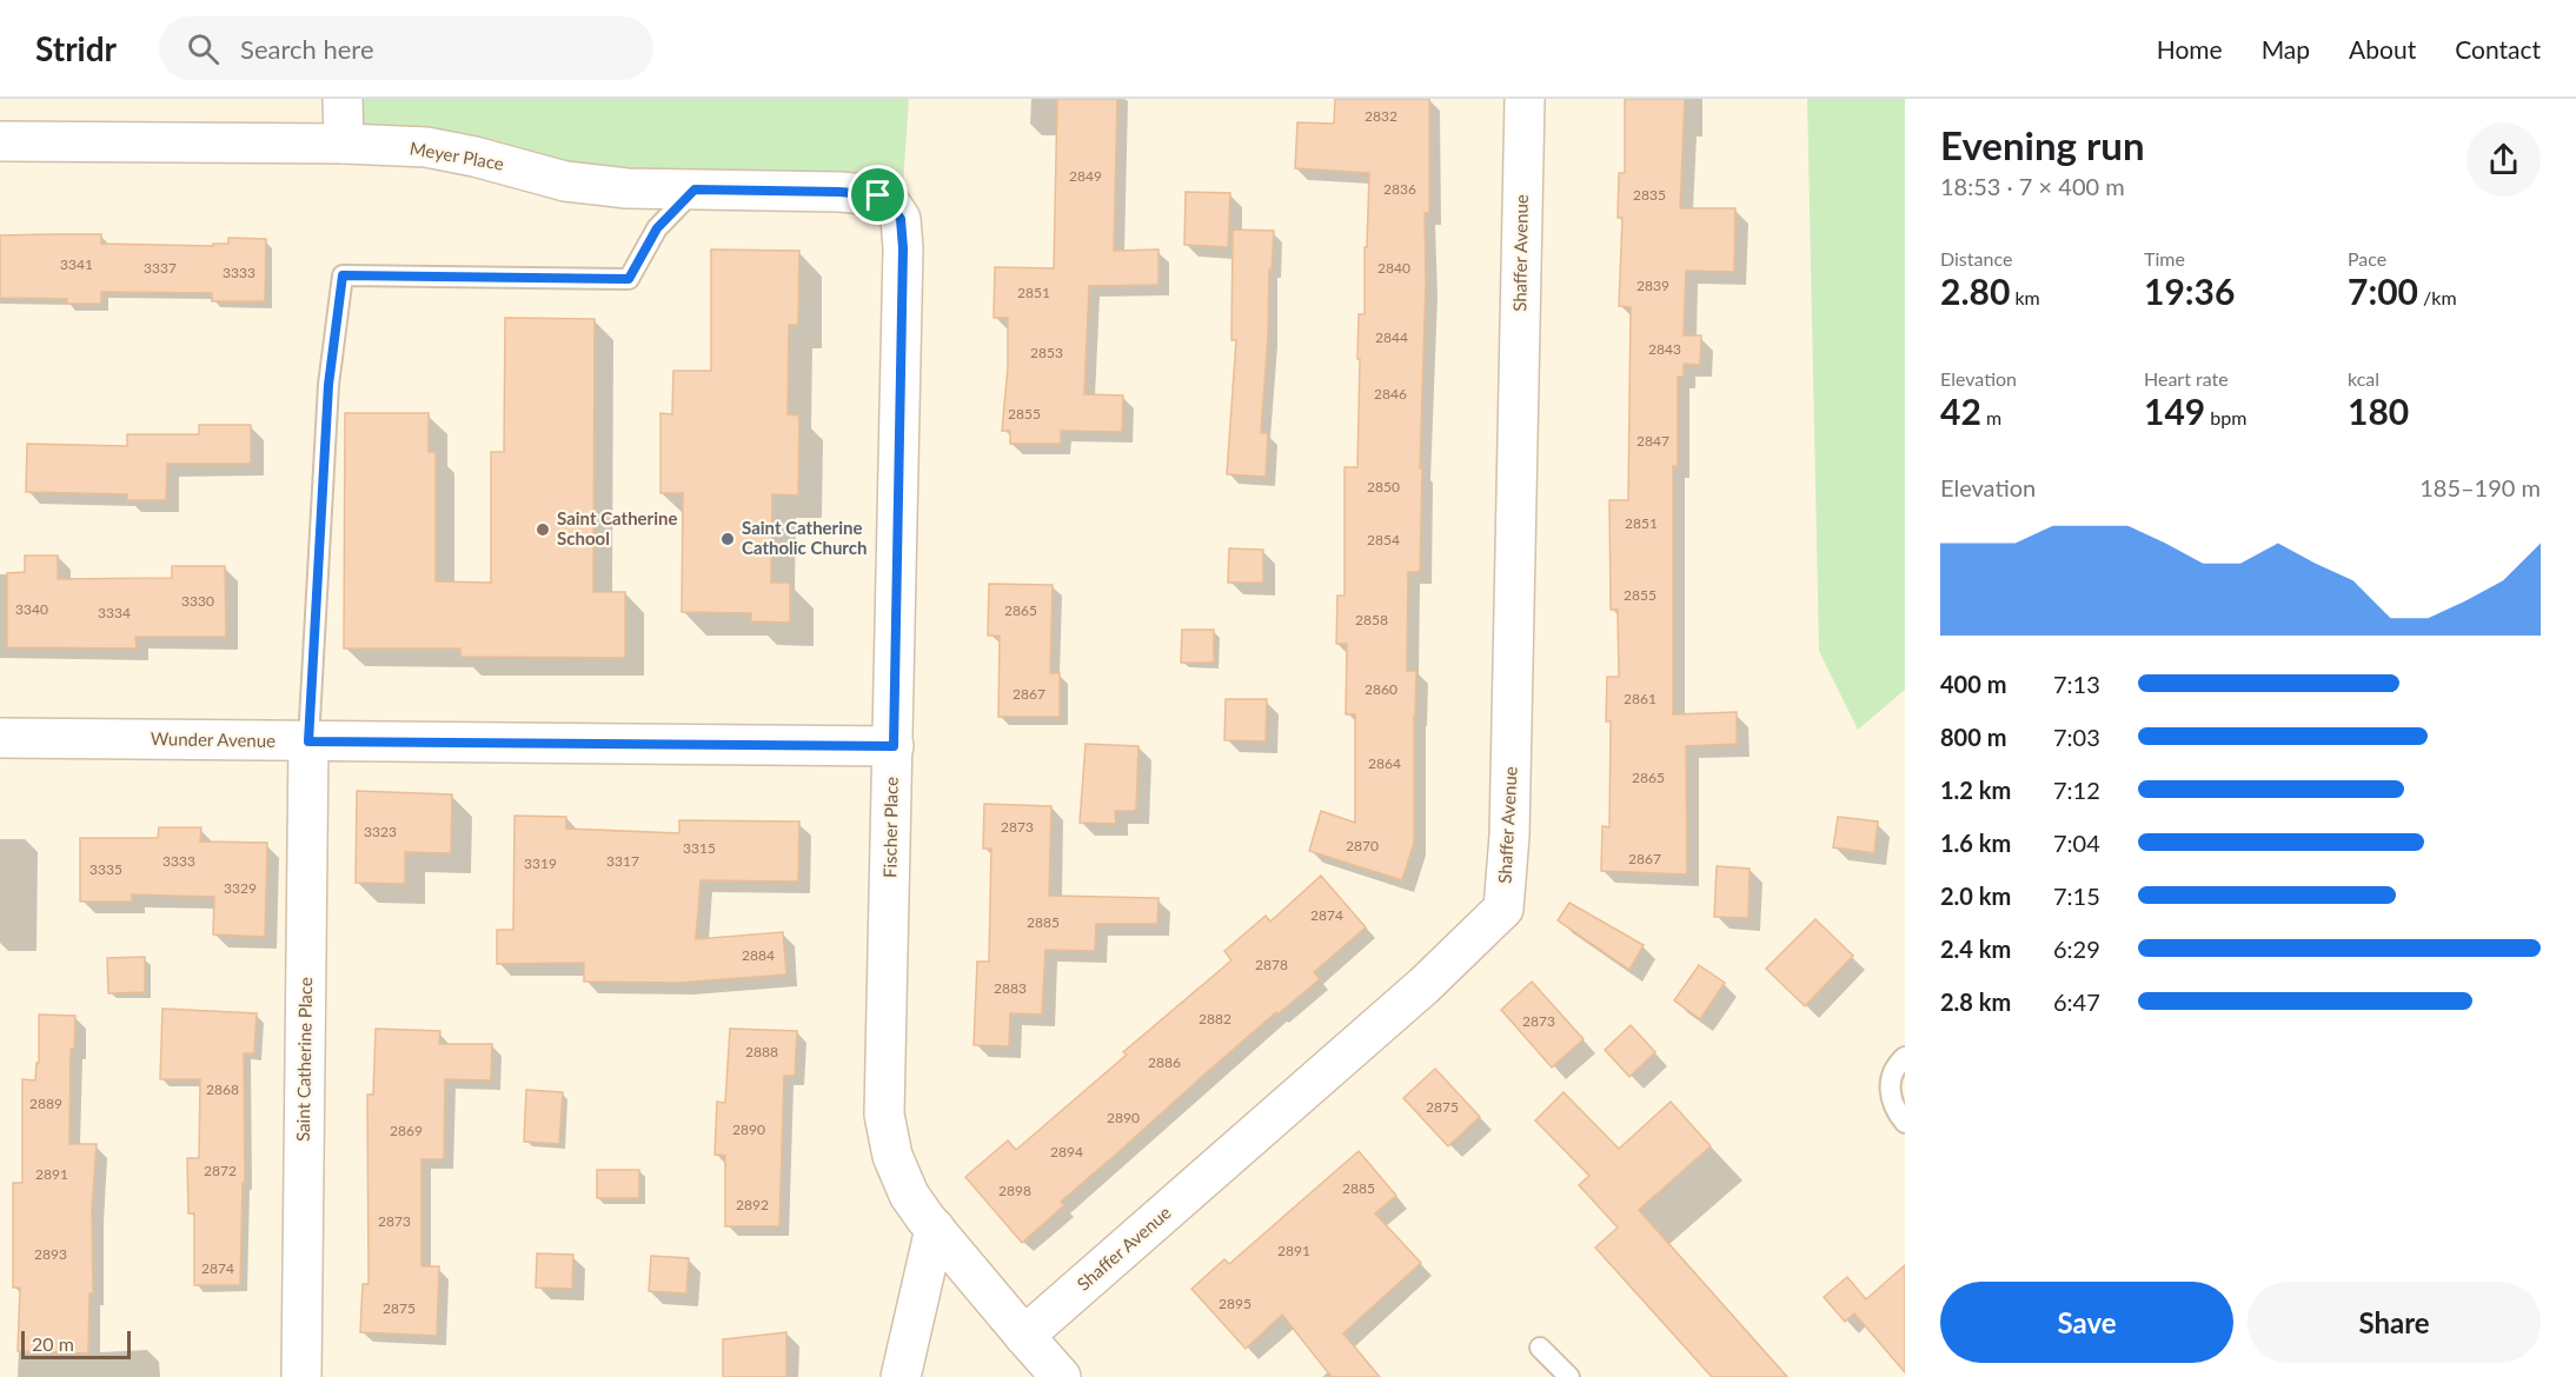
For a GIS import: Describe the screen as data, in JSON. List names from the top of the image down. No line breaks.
{"streets":{"street":["Meyer Place","Shaffer Avenue","Wunder Avenue","Fischer Place","Saint Catherine Place"]},"crossings":[["Meyer Place","Fischer Place"],["Shaffer Avenue","Fischer Place"],["Wunder Avenue","Fischer Place"],["Wunder Avenue","Saint Catherine Place"]],"places":["Saint Catherine School","Saint Catherine Catholic Church"],"house_numbers":["2832","2849","2836","2835","3341","3337","2840","3333","2839","2851","2844","2843","2853","2846","2855","2847","2850","2851","2854","2855","3330","3340","2865","3334","2858","2860","2867","2861","2864","2865","2873","3323","2870","3315","2867","3333","3317","3319","3335","3329","2874","2885","2884","2878","2883","2882","2873","2888","2886","2868","2889","2875","2890","2890","2869","2894","2872","2891","2885","2898","2892","2873","2891","2893","2874","2895","2875"],"scale_bar":"20 m","page":{"header":"Stridr","search":"Search here","nav":["Home","Map","About","Contact"],"heading":["Evening run","18:53 · 7 × 400 m"],"stats":[["Distance","2.80 km"],["Time","19:36"],["Pace","7:00 /km"],["Elevation","42 m"],["Heart rate","149 bpm"],["kcal","180"]],"chart":["Elevation","185–190 m"],"list":[{"name":"400 m","note":"7:13"},{"name":"800 m","note":"7:03"},{"name":"1.2 km","note":"7:12"},{"name":"1.6 km","note":"7:04"},{"name":"2.0 km","note":"7:15"},{"name":"2.4 km","note":"6:29"},{"name":"2.8 km","note":"6:47"}],"buttons":["Save","Share"],"scale":"20 m"}}
